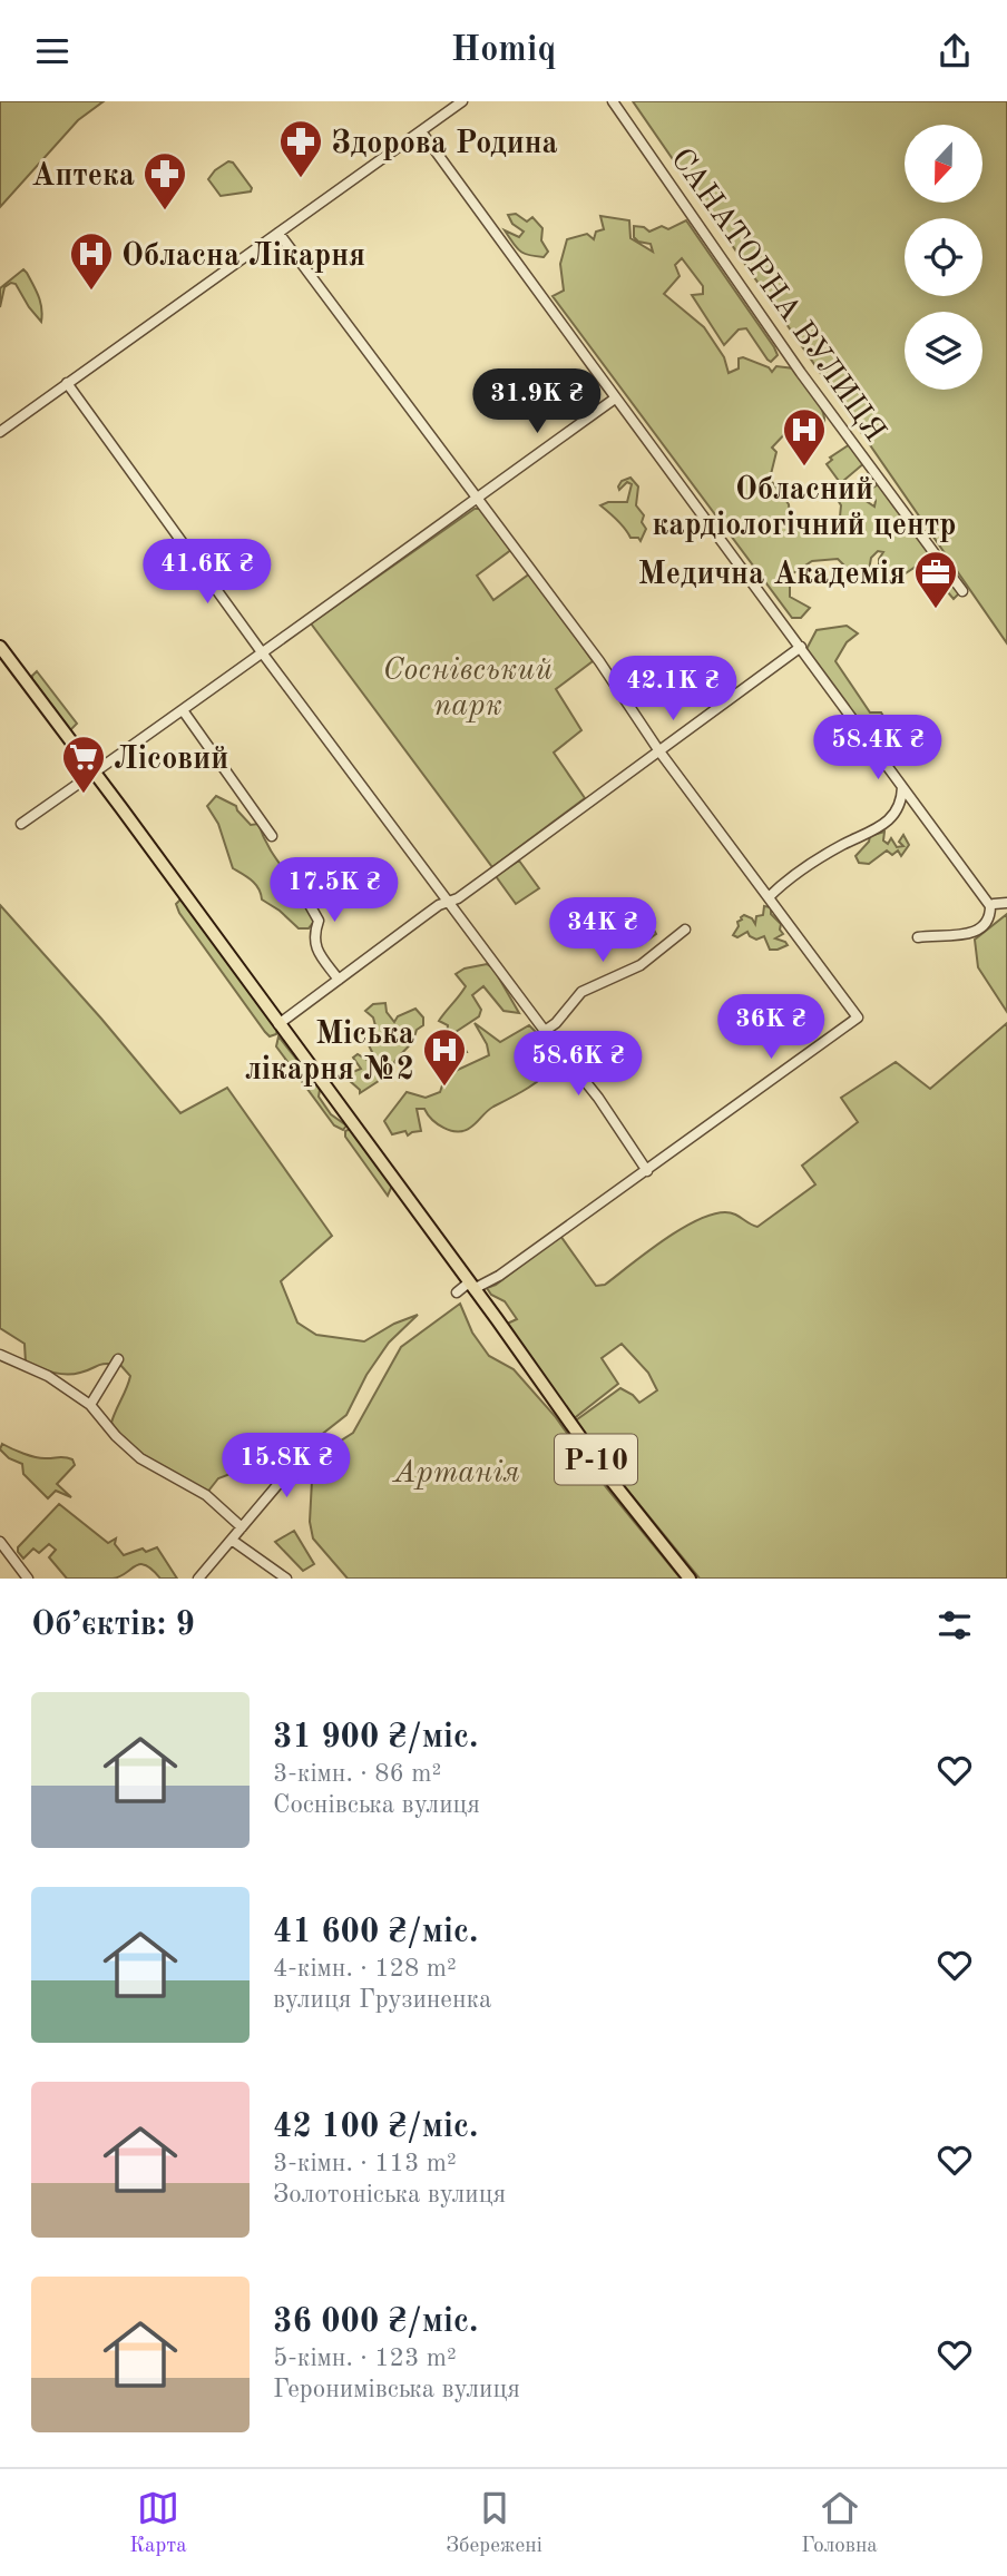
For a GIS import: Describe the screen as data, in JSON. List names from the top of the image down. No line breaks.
{"streets":{"main road":["Р-10"],"street":["САНАТОРНА ВУЛИЦЯ"]},"parks":["Соснівський парк","Артанія"],"places":{"pharmacy":["Здорова Родина","Аптека"],"hospital":["Обласна Лікарня","Обласний кардіологічний центр","Міська лікарня №2"],"office":["Медична Академія"],"supermarket":["Лісовий"]},"north":"bottom","page":{"header":"Homiq","price":["31.9K ₴","41.6K ₴","42.1K ₴","58.4K ₴","17.5K ₴","34K ₴","36K ₴","58.6K ₴","15.8K ₴"],"heading":"Об’єктів: 9","list":[{"name":"31 900 ₴/міс.","note":"3-кімн. · 86 m² · Соснівська вулиця"},{"name":"41 600 ₴/міс.","note":"4-кімн. · 128 m² · вулиця Грузиненка"},{"name":"42 100 ₴/міс.","note":"3-кімн. · 113 m² · Золотоніська вулиця"},{"name":"36 000 ₴/міс.","note":"5-кімн. · 123 m² · Геронимівська вулиця"}],"tabs":["Карта","Збережені","Головна"]}}
